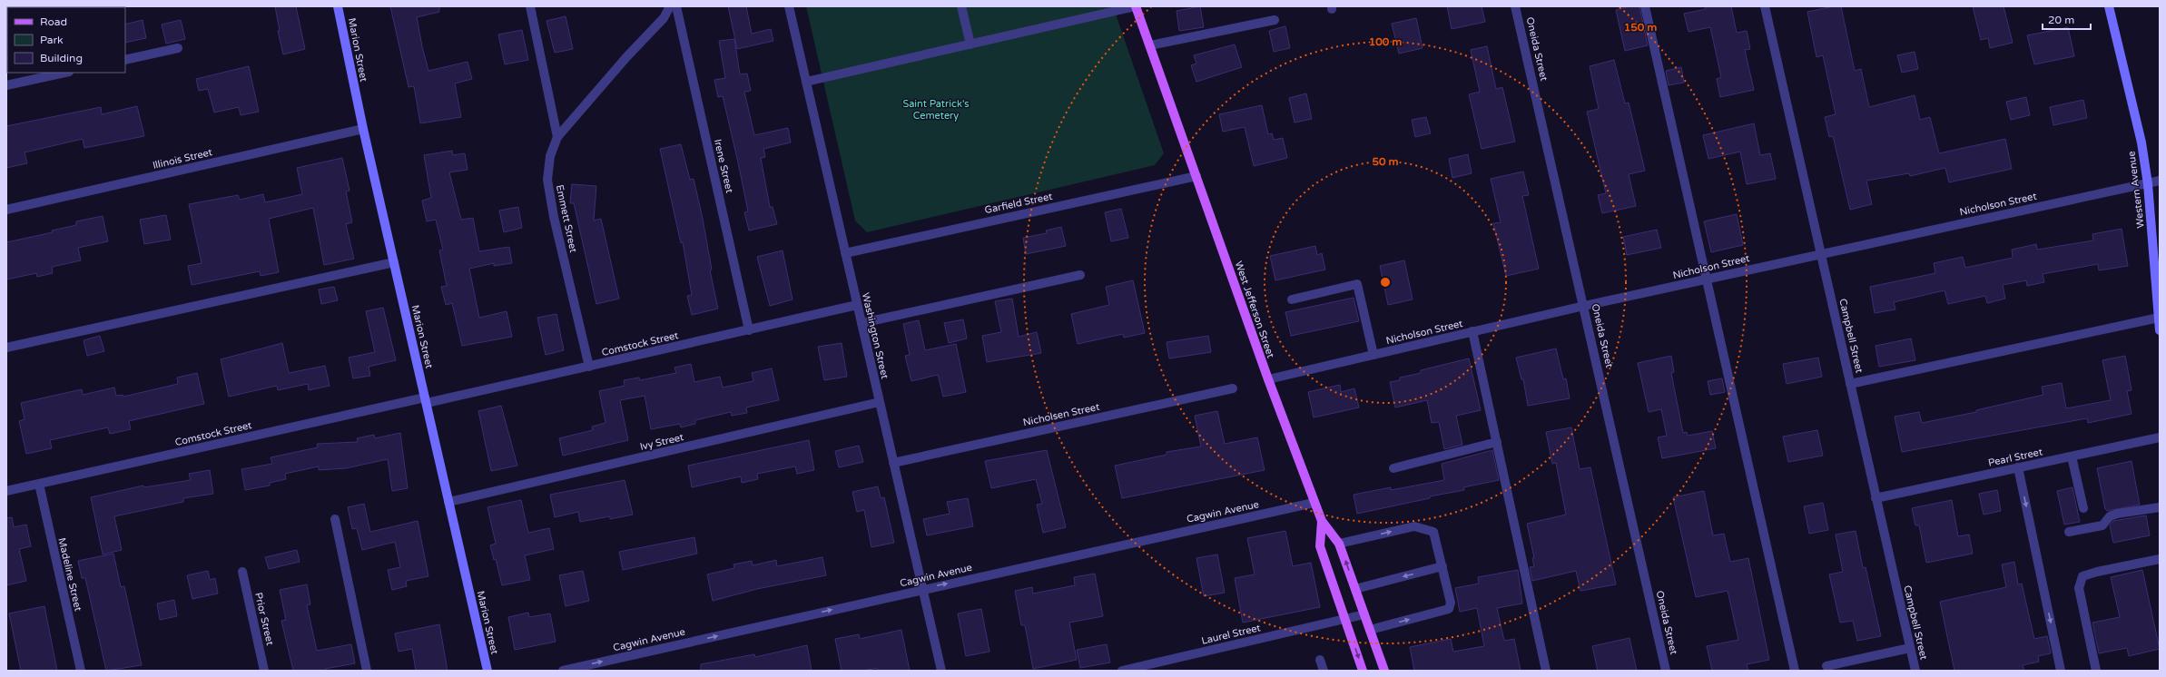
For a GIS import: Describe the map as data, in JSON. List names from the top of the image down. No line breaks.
{"streets":{"main road":["West Jefferson Street"],"street":["Oneida Street","Marion Street","Illinois Street","Irene Street","Western Avenue","Garfield Street","Nicholson Street","Emmett Street","Washington Street","Campbell Street","Comstock Street","Nicholsen Street","Ivy Street","Pearl Street","Cagwin Avenue","Madeline Street","Prior Street","Laurel Street"]},"crossings":[["Oneida Street","Nicholson Street"],["Marion Street","Illinois Street"],["Marion Street","Comstock Street"],["Marion Street","Ivy Street"],["Irene Street","Comstock Street"],["Western Avenue","Nicholson Street"],["Garfield Street","West Jefferson Street"],["Garfield Street","Washington Street"],["Nicholson Street","West Jefferson Street"],["Nicholson Street","Campbell Street"],["Emmett Street","Comstock Street"],["West Jefferson Street","Cagwin Avenue"],["West Jefferson Street","Laurel Street"],["Washington Street","Comstock Street"],["Washington Street","Nicholsen Street"],["Washington Street","Ivy Street"],["Washington Street","Cagwin Avenue"],["Campbell Street","Pearl Street"],["Comstock Street","Madeline Street"]],"one_way":["Cagwin Avenue"],"parks":["Saint Patrick's Cemetery"],"legend":["Road","Park","Building"],"scale_bar":"20 m","rings":["150 m","100 m","50 m"]}
